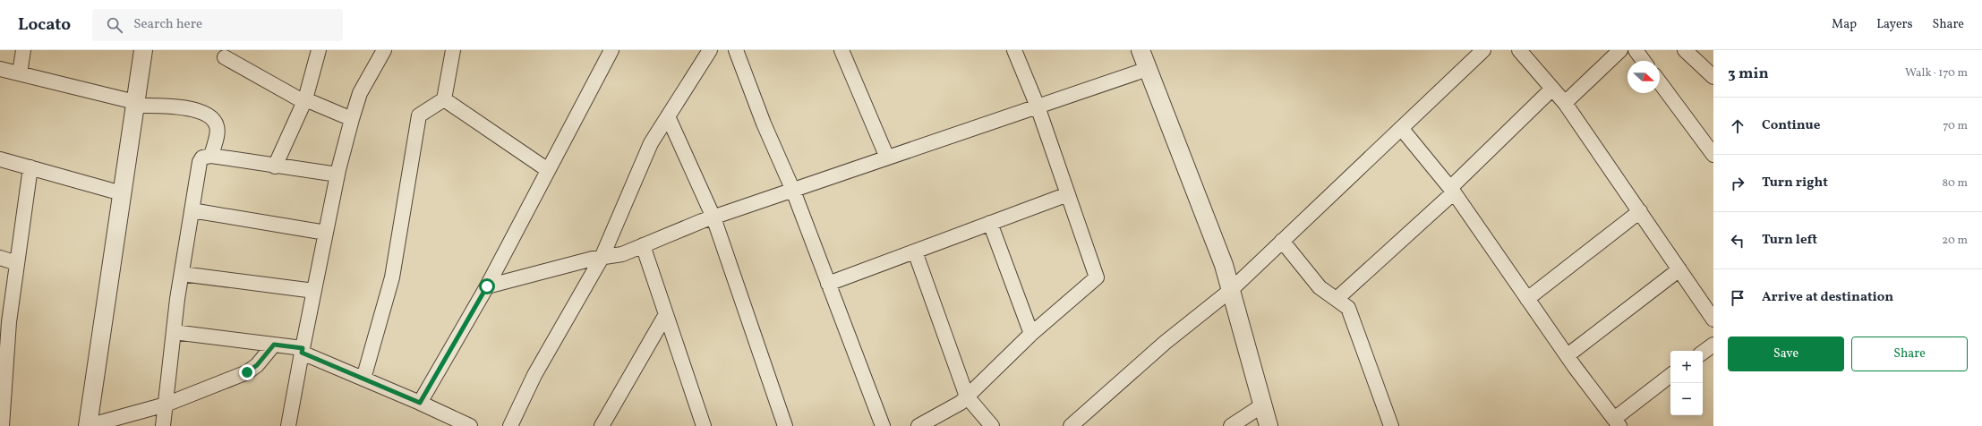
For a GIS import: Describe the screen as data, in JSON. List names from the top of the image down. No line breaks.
{"north":"right","page":{"header":"Locato","search":"Search here","nav":["Map","Layers","Share"],"heading":["3 min","Walk · 170 m"],"list":[["Continue","70 m"],["Turn right","80 m"],["Turn left","20 m"],"Arrive at destination"],"buttons":["Save","Share"],"map_buttons":["+","−"]}}
